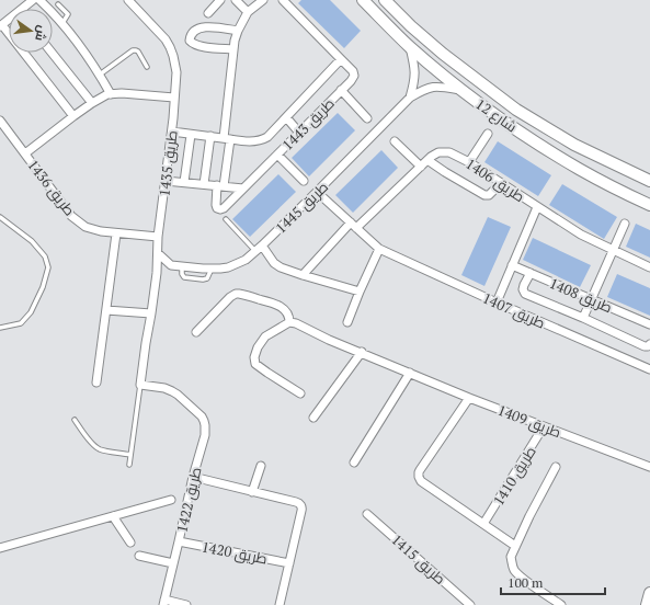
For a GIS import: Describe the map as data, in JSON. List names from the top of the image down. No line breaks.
{"streets":{"street":["شارع 12","طريق 1443","طريق 1435","طريق 1406","طريق 1436","طريق 1445","طريق 1408","طريق 1407","طريق 1409","طريق 1410","طريق 1422","طريق 1420","طريق 1415"]},"crossings":[["شارع 12","طريق 1445"],["طريق 1435","طريق 1436"],["طريق 1435","طريق 1422"],["طريق 1406","طريق 1407"],["طريق 1445","طريق 1407"],["طريق 1409","طريق 1410"],["طريق 1422","طريق 1420"]],"scale_bar":"100 m","north":"right"}
